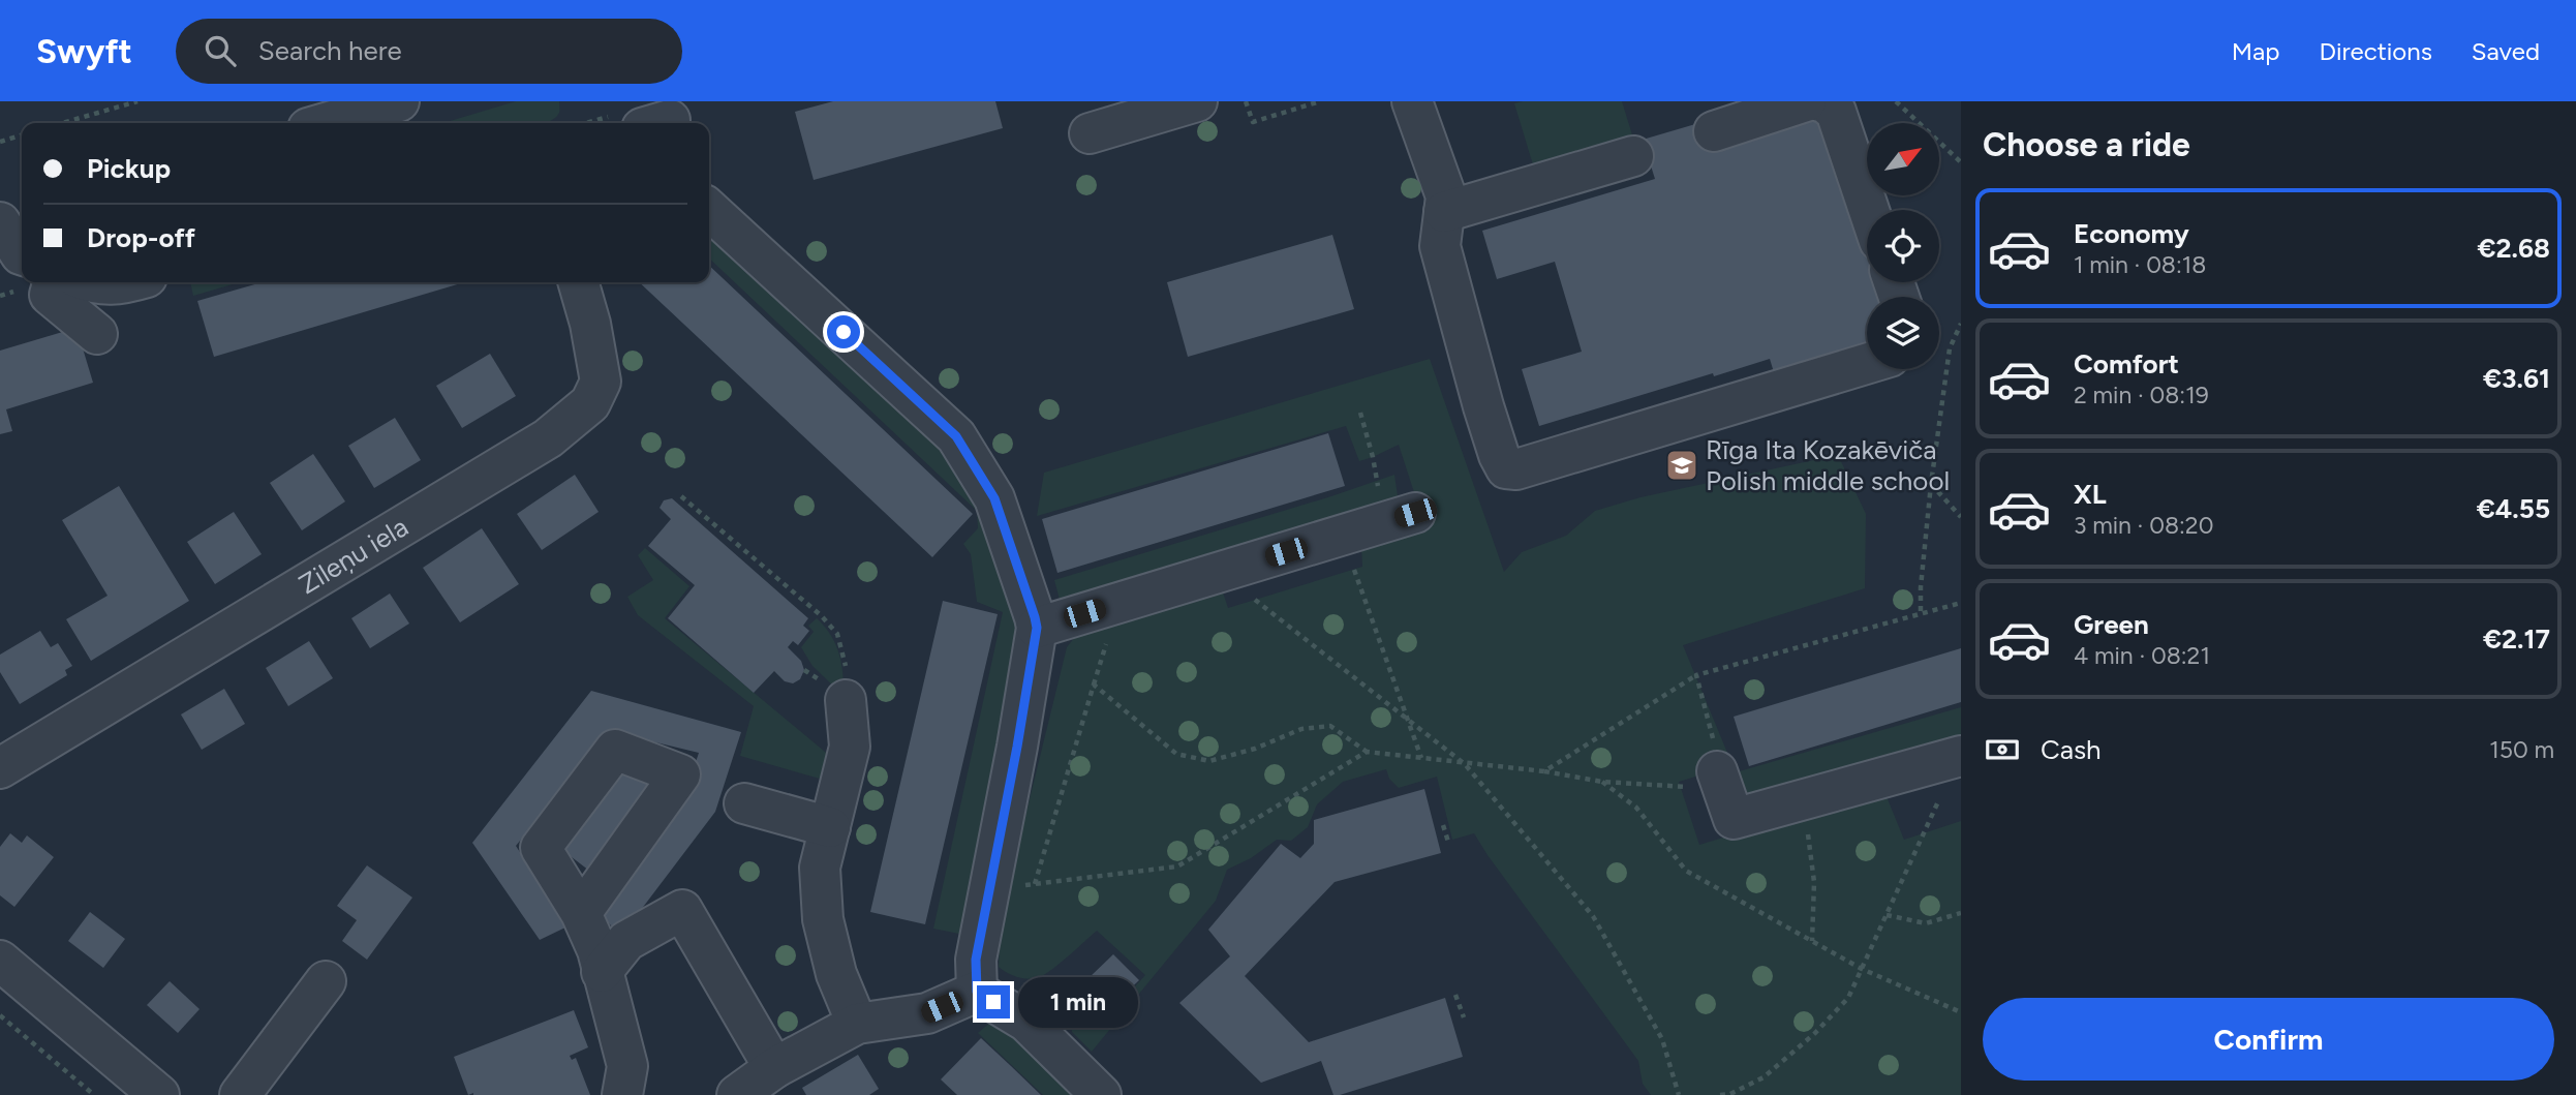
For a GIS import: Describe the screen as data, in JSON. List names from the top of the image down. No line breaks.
{"streets":{"street":["Zileņu iela"]},"places":{"school or university":["Rīga Ita Kozakēviča Polish middle school"]},"north":"top right","page":{"header":"Swyft","search":"Search here","nav":["Map","Directions","Saved"],"heading":"Choose a ride","banner":["Pickup","Drop-off"],"list":[{"name":"Economy","note":"1 min · 08:18","value":"€2.68"},{"name":"Comfort","note":"2 min · 08:19","value":"€3.61"},{"name":"XL","note":"3 min · 08:20","value":"€4.55"},{"name":"Green","note":"4 min · 08:21","value":"€2.17"}],"pay":["Cash","150 m"],"bubble":"1 min","buttons":"Confirm"}}
